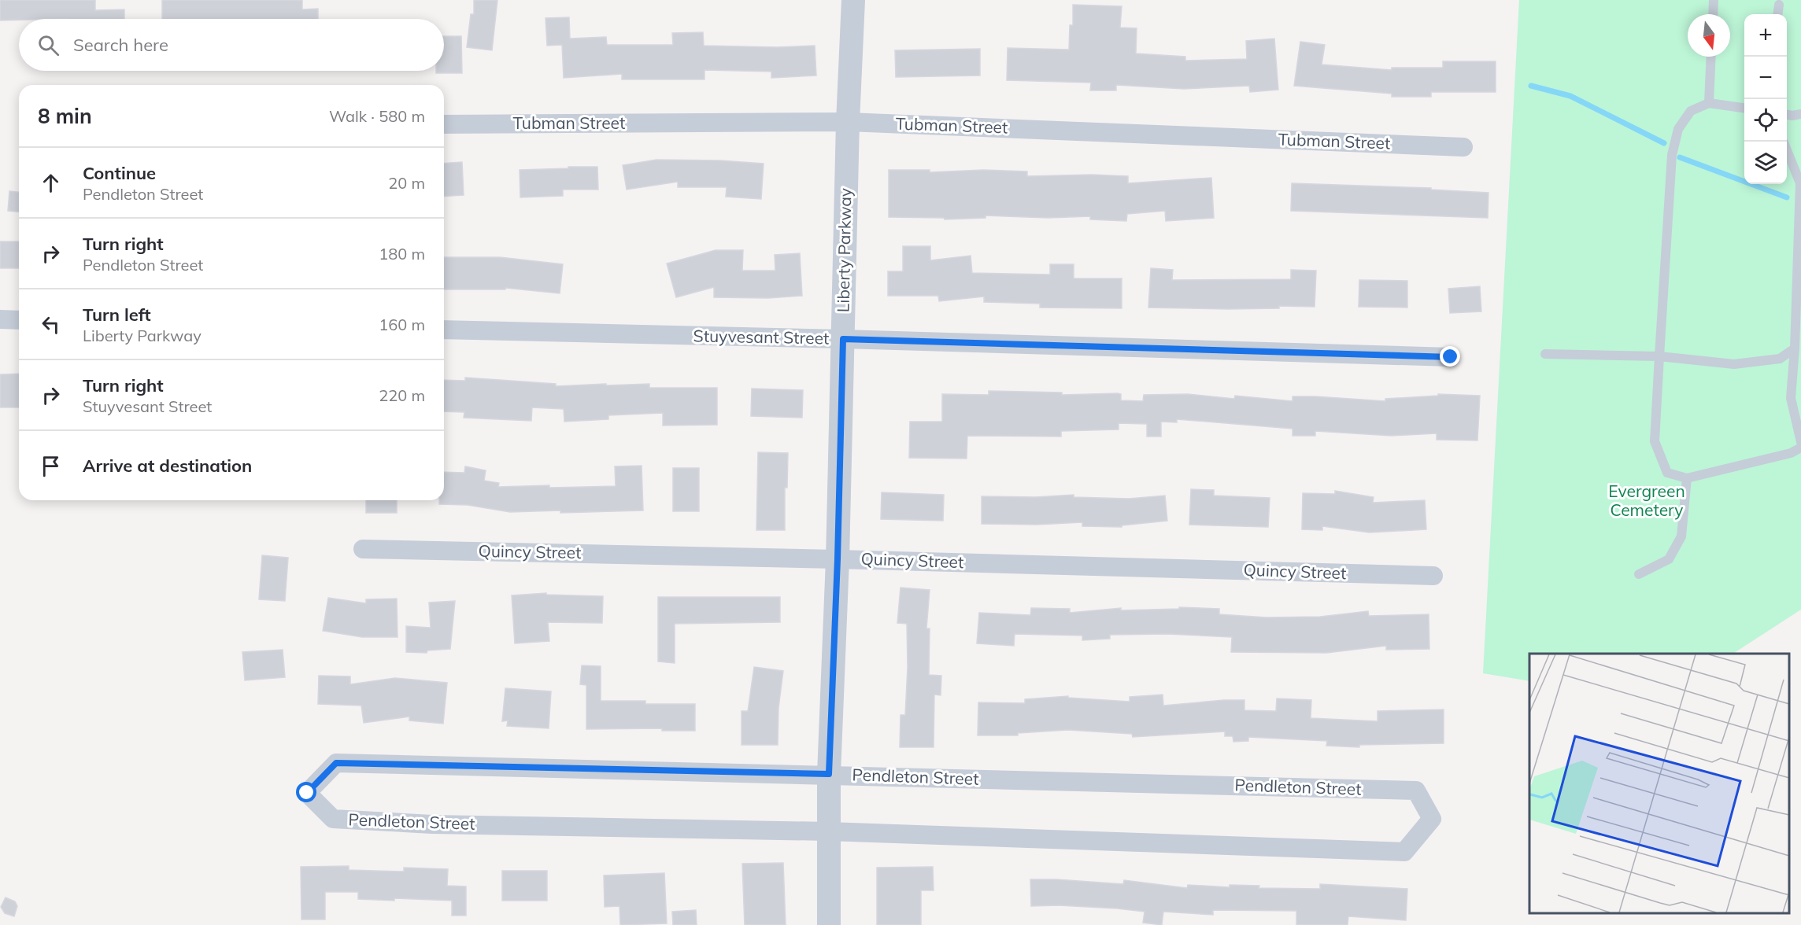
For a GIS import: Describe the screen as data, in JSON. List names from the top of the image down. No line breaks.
{"streets":{"street":["Tubman Street","Liberty Parkway","Stuyvesant Street","Quincy Street","Pendleton Street"]},"crossings":[["Tubman Street","Liberty Parkway"],["Liberty Parkway","Stuyvesant Street"],["Liberty Parkway","Quincy Street"],["Liberty Parkway","Pendleton Street"]],"parks":["Evergreen Cemetery"],"north":"bottom","page":{"map_buttons":["+","−"],"search":"Search here","heading":["8 min","Walk · 580 m"],"list":[["Continue","Pendleton Street","20 m"],["Turn right","Pendleton Street","180 m"],["Turn left","Liberty Parkway","160 m"],["Turn right","Stuyvesant Street","220 m"],"Arrive at destination"]}}
